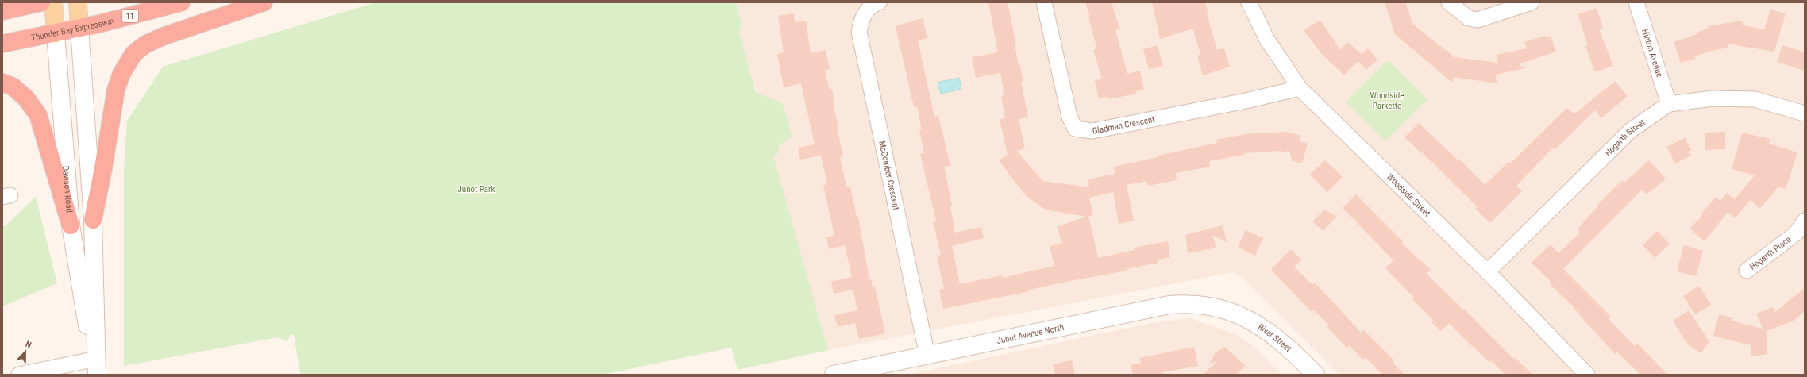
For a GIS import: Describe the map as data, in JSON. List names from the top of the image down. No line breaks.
{"streets":{"highway":["11","Thunder Bay Expressway"],"main road":["Dawson Road","Junot Avenue North","River Street"],"street":["Hinton Avenue","Gladman Crescent","Hogarth Street","McComber Crescent","Woodside Street","Hogarth Place"]},"crossings":[["Thunder Bay Expressway","Dawson Road"],["Hinton Avenue","Hogarth Street"],["Gladman Crescent","Woodside Street"],["Hogarth Street","Woodside Street"],["McComber Crescent","Junot Avenue North"],["Junot Avenue North","River Street"]],"parks":["Woodside Parkette","Junot Park"],"north":"top right"}
